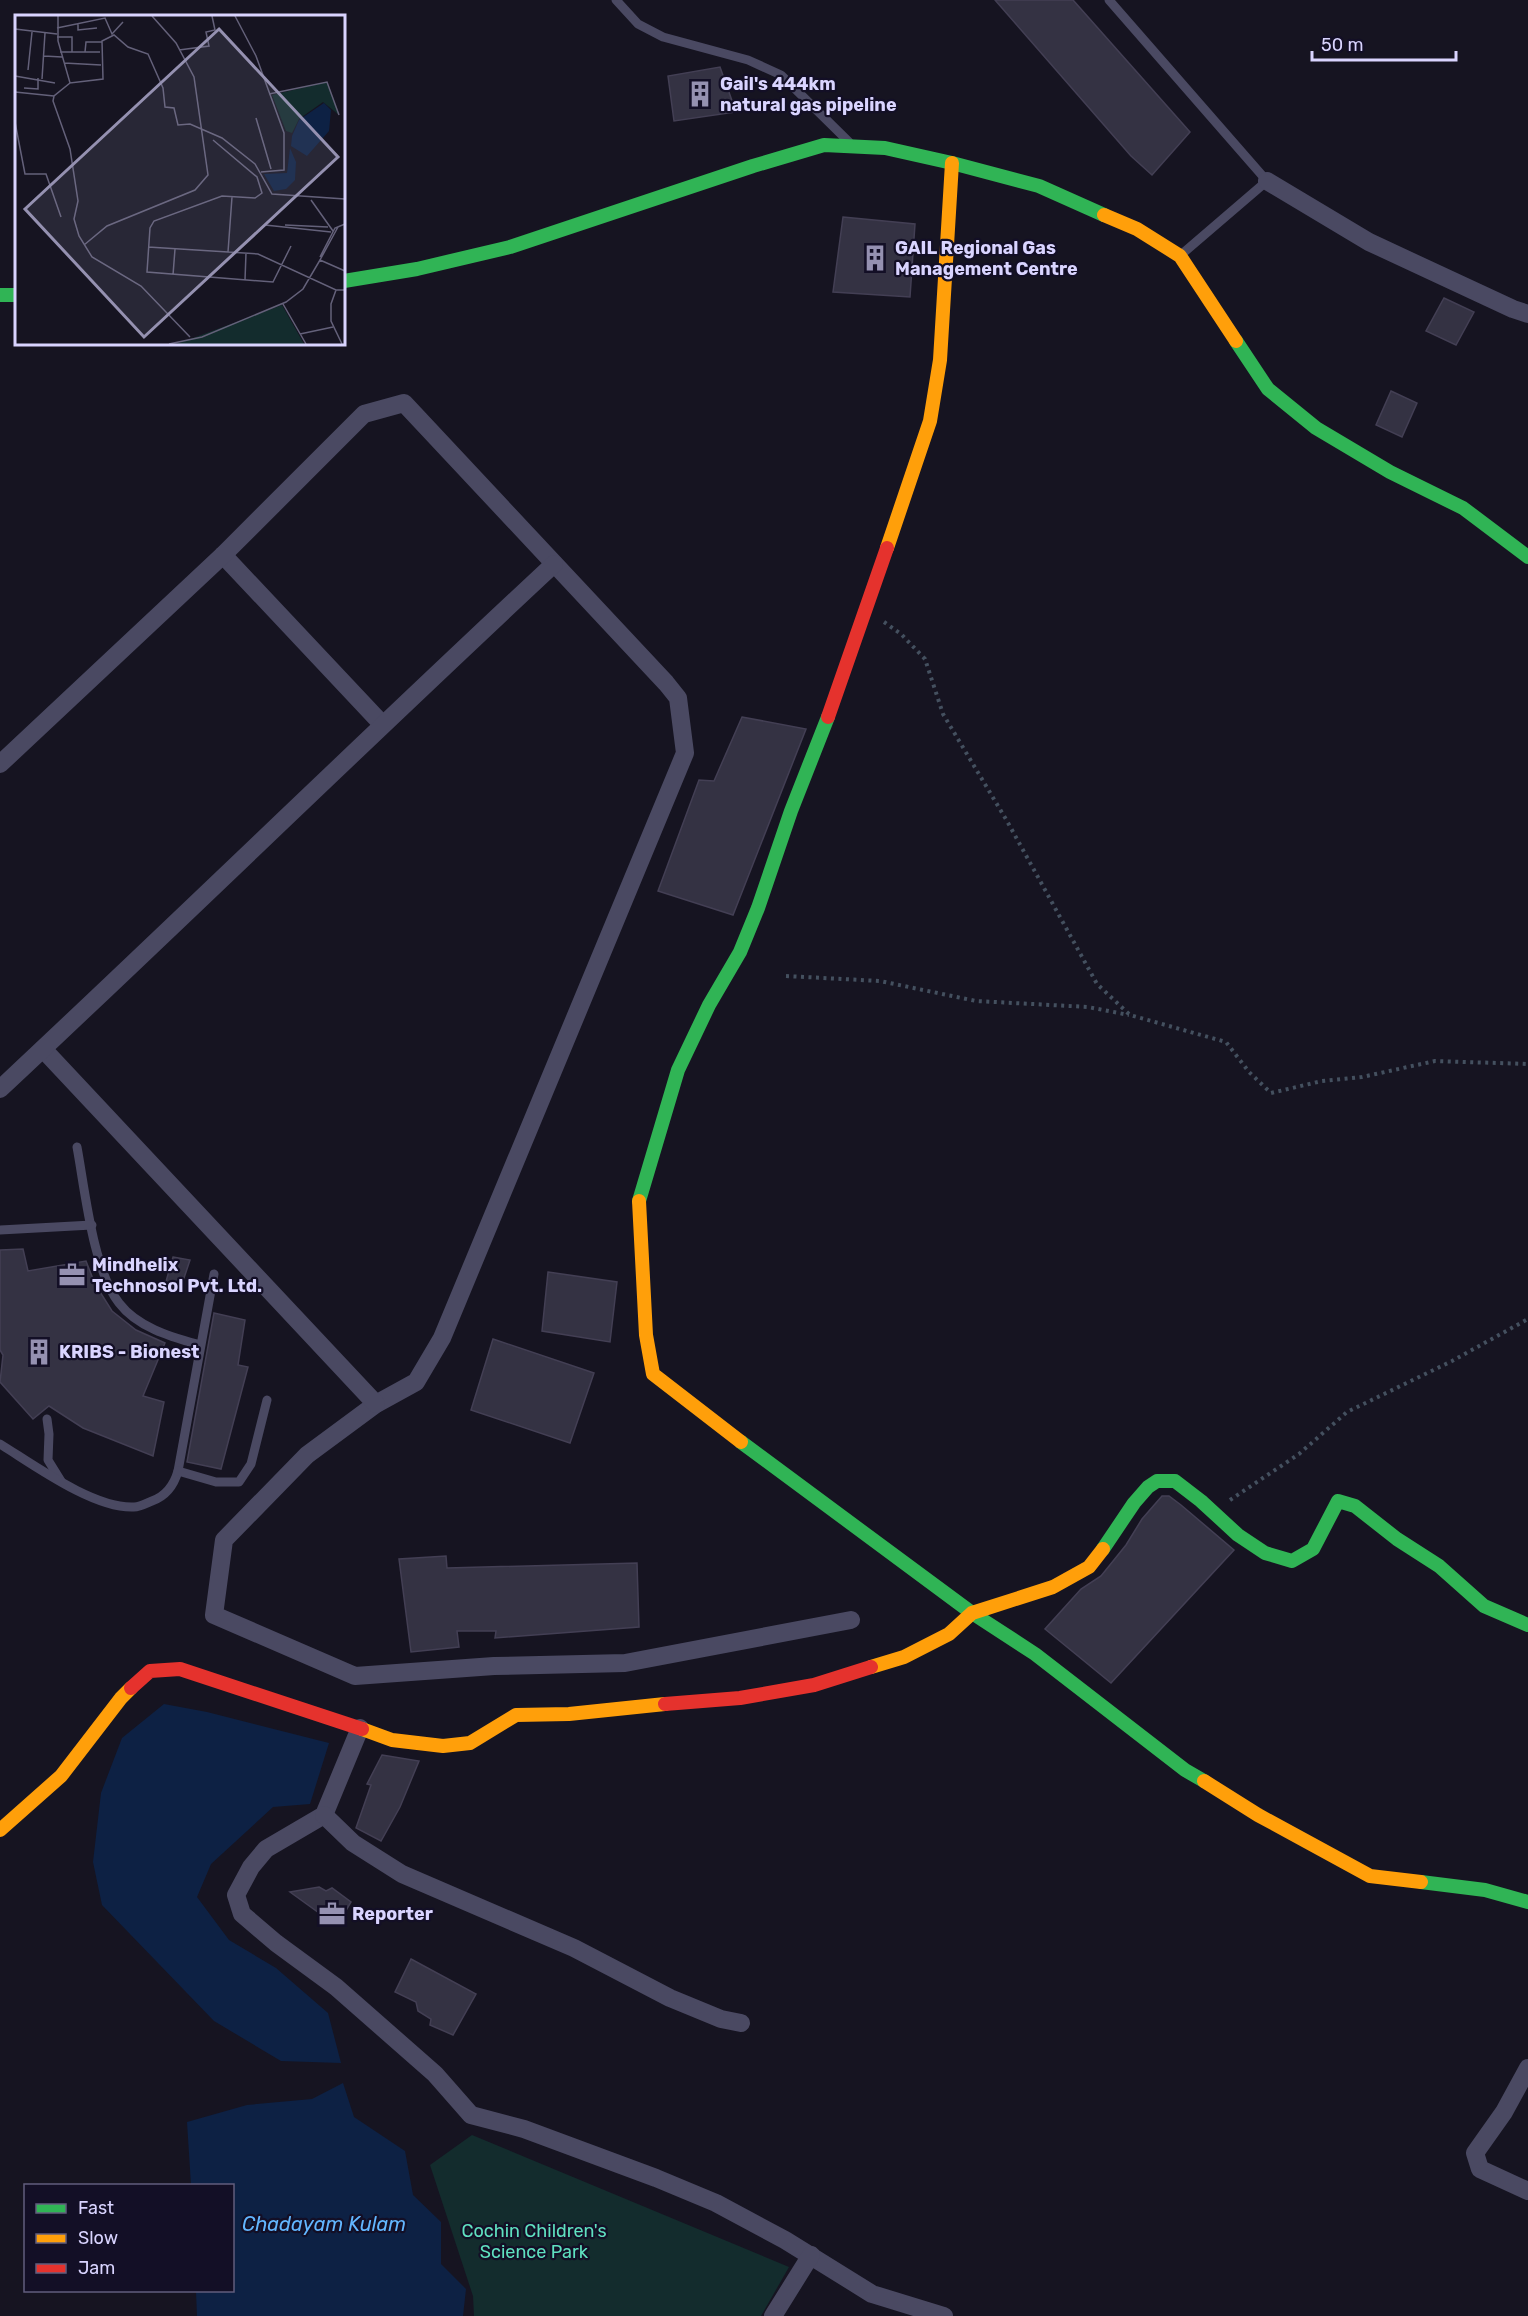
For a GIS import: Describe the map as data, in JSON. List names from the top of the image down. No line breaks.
{"water":["Chadayam Kulam"],"parks":["Cochin Children's Science Park"],"places":{"building":["Gail's 444km natural gas pipeline","GAIL Regional Gas Management Centre","KRIBS - Bionest"],"office":["Mindhelix Technosol Pvt. Ltd.","Reporter"]},"legend":["Fast","Slow","Jam"],"scale_bar":"50 m"}
